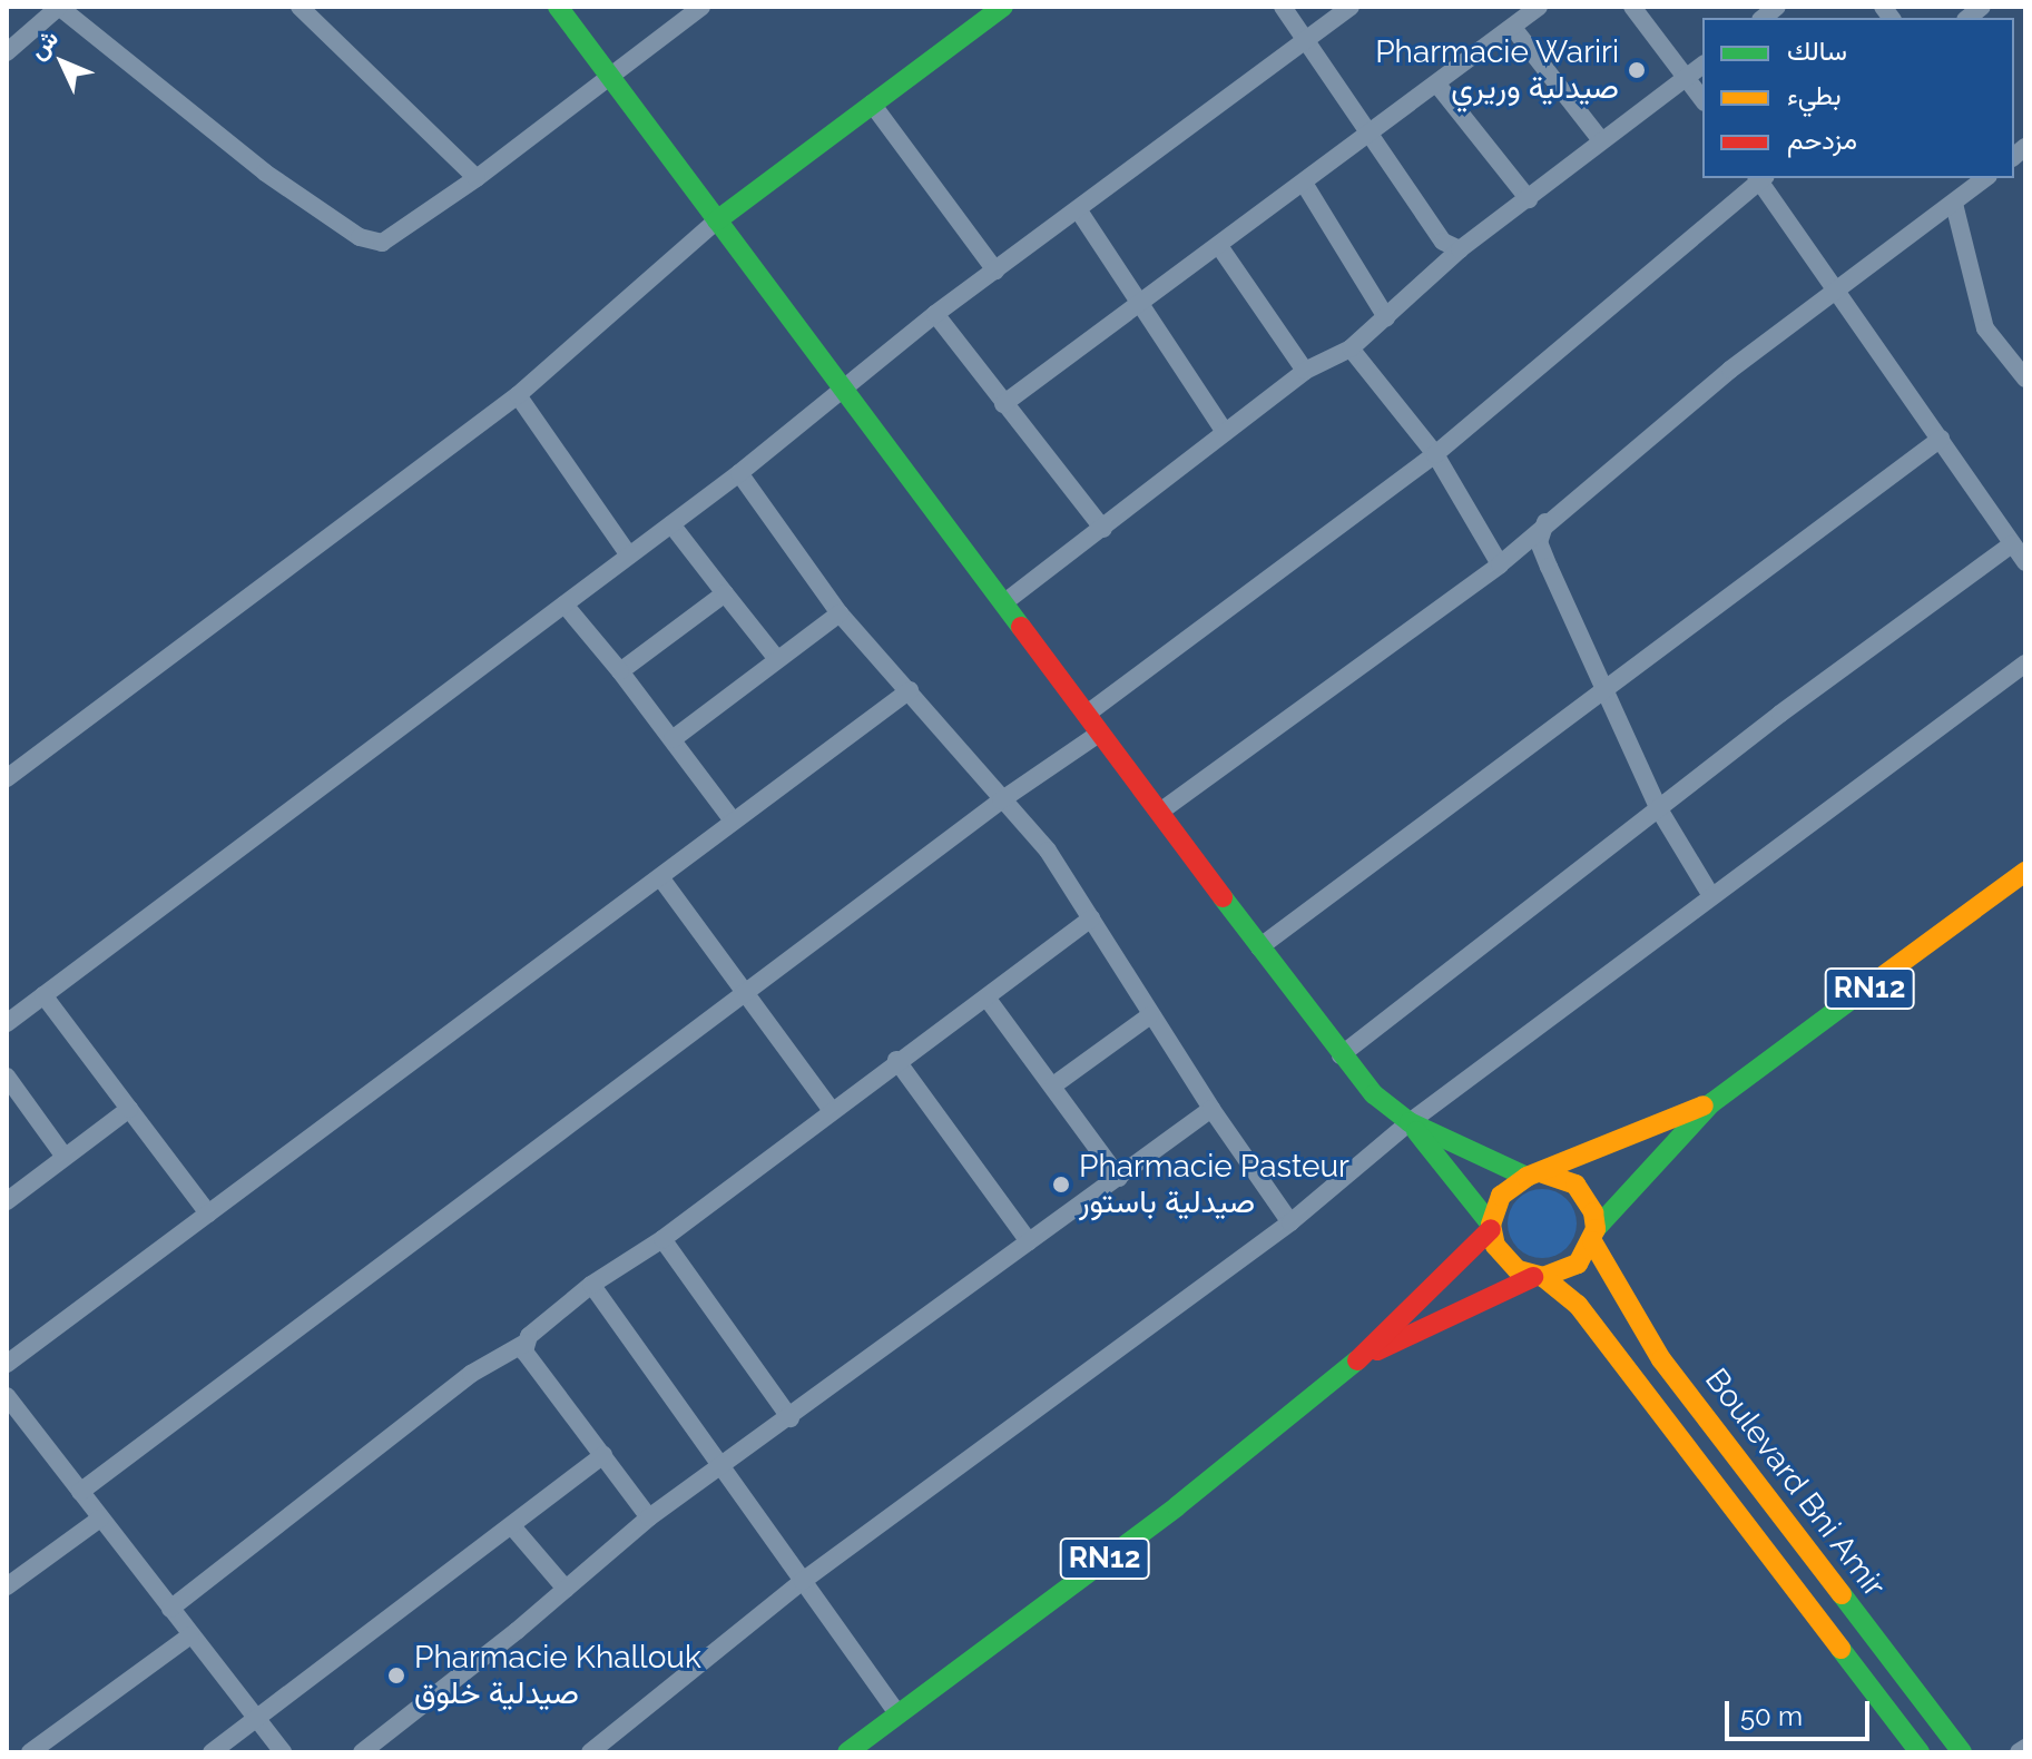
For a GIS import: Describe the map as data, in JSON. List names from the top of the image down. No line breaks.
{"streets":{"main road":["RN12","Boulevard Bni Amir"]},"crossings":[["RN12","Boulevard Bni Amir"]],"places":["Pharmacie Wariri صيدلية وريري","Pharmacie Pasteur صيدلية باستور","Pharmacie Khallouk صيدلية خلوق"],"legend":["سالك","بطيء","مزدحم"],"scale_bar":"50 m","north":"top left"}
